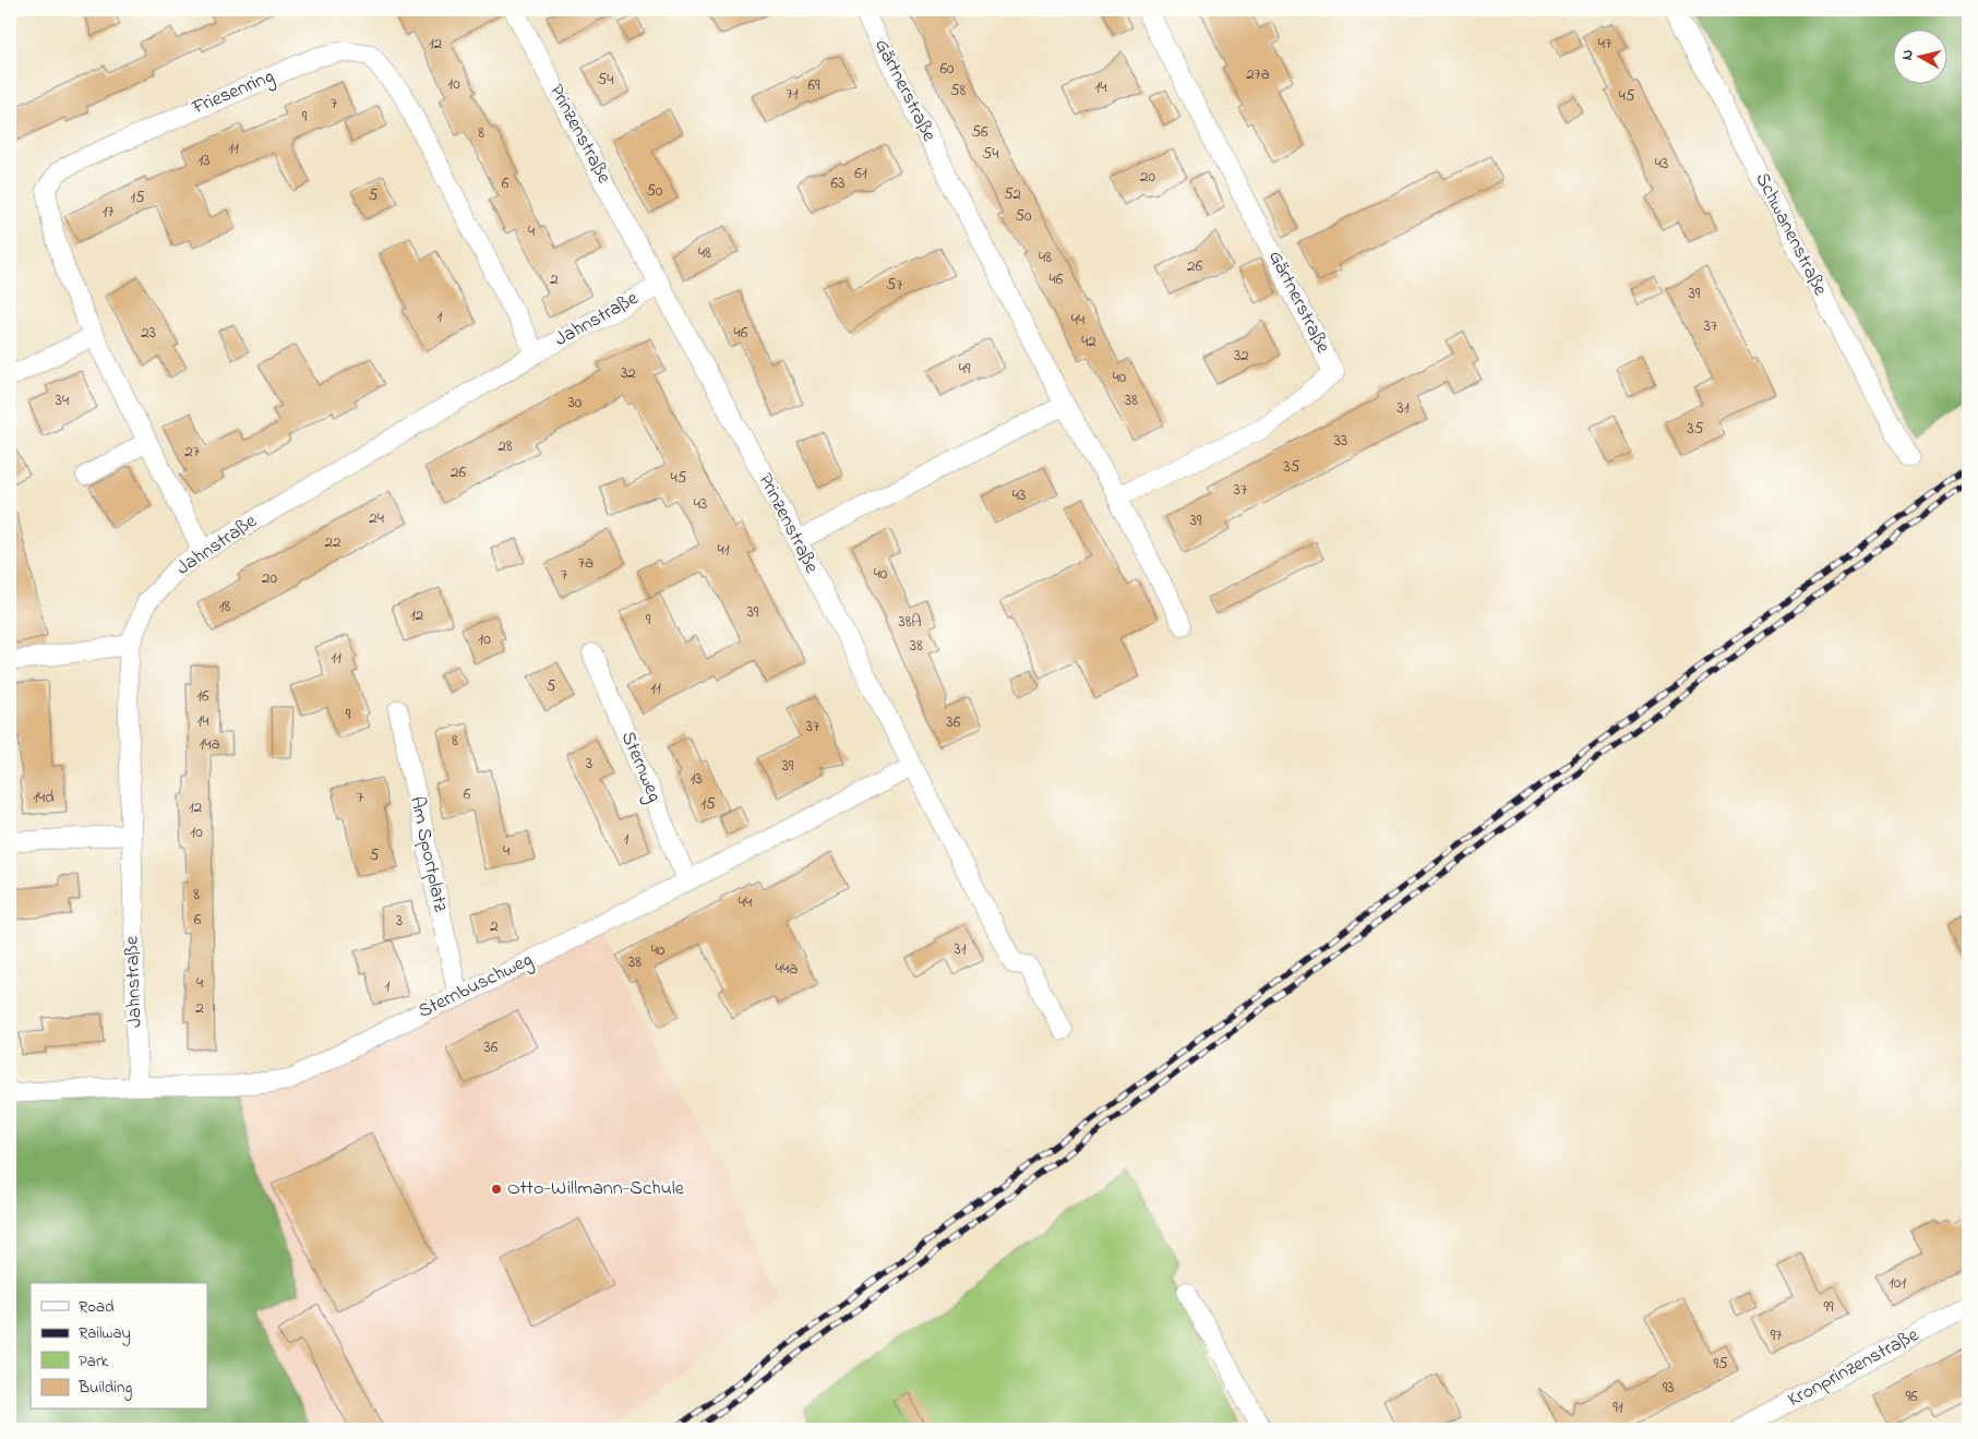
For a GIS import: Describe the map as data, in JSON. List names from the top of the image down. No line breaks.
{"streets":{"street":["Gärtnerstraße","Friesenring","Prinzenstraße","Schwanenstraße","Jahnstraße","Sternweg","Am Sportplatz","Sternbuschweg","Kronprinzenstraße"]},"crossings":[["Friesenring","Jahnstraße"],["Prinzenstraße","Jahnstraße"],["Prinzenstraße","Sternbuschweg"],["Jahnstraße","Sternbuschweg"],["Sternweg","Sternbuschweg"],["Am Sportplatz","Sternbuschweg"]],"places":["Otto-Willmann-Schule"],"house_numbers":["12","47","60","27a","54","10","69","14","58","71","45","7","9","56","8","11","54","13","43","61","20","6","63","50","52","5","15","17","50","4","48","48","26","2","46","57","39","1","44","37","23","46","42","32","49","32","40","34","38","30","31","35","33","28","27","35","26","45","37","43","43","24","39","22","41","7a","40","7","20","18","39","12","9","38A","10","38","11","5","11","16","9","14","36","37","8","14a","3","39","13","6","14d","7","15","12","10","1","4","5","8","44","6","3","2","31","40","38","44a","4","1","2","36","101","99","97","95","93","96","91"],"legend":["Road","Railway","Park","Building"],"north":"left"}
